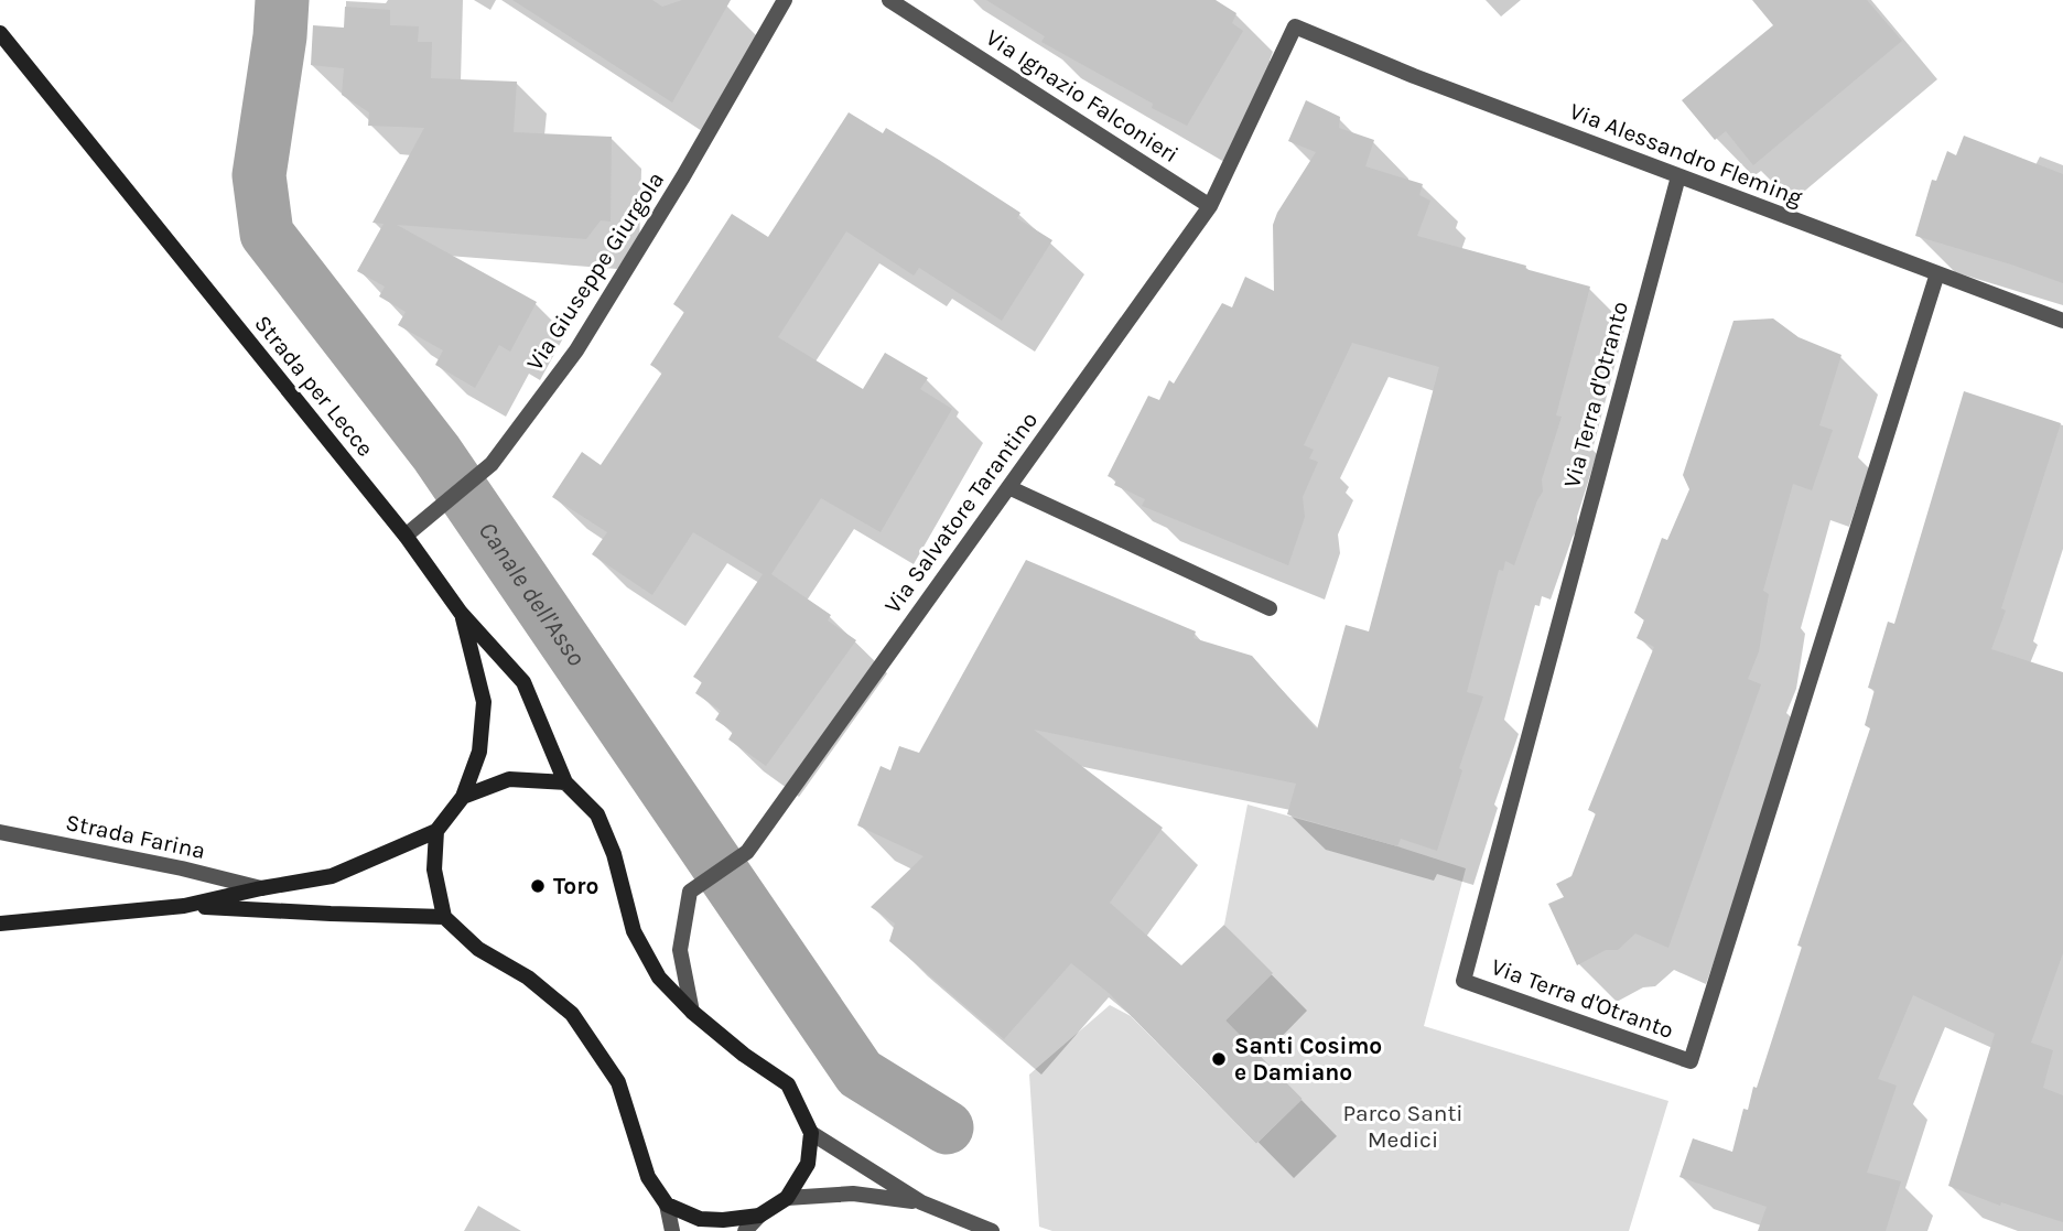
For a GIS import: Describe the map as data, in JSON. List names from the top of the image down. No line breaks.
{"streets":{"main road":["Strada per Lecce"],"street":["Via Ignazio Falconieri","Via Alessandro Fleming","Via Giuseppe Giurgola","Via Terra d'Otranto","Via Salvatore Tarantino","Strada Farina"]},"crossings":[["Via Ignazio Falconieri","Via Salvatore Tarantino"],["Via Alessandro Fleming","Via Terra d'Otranto"],["Via Alessandro Fleming","Via Salvatore Tarantino"],["Via Giuseppe Giurgola","Strada per Lecce"]],"water":["Canale dell'Asso"],"parks":["Parco Santi Medici"],"places":["Toro","Santi Cosimo e Damiano"]}
